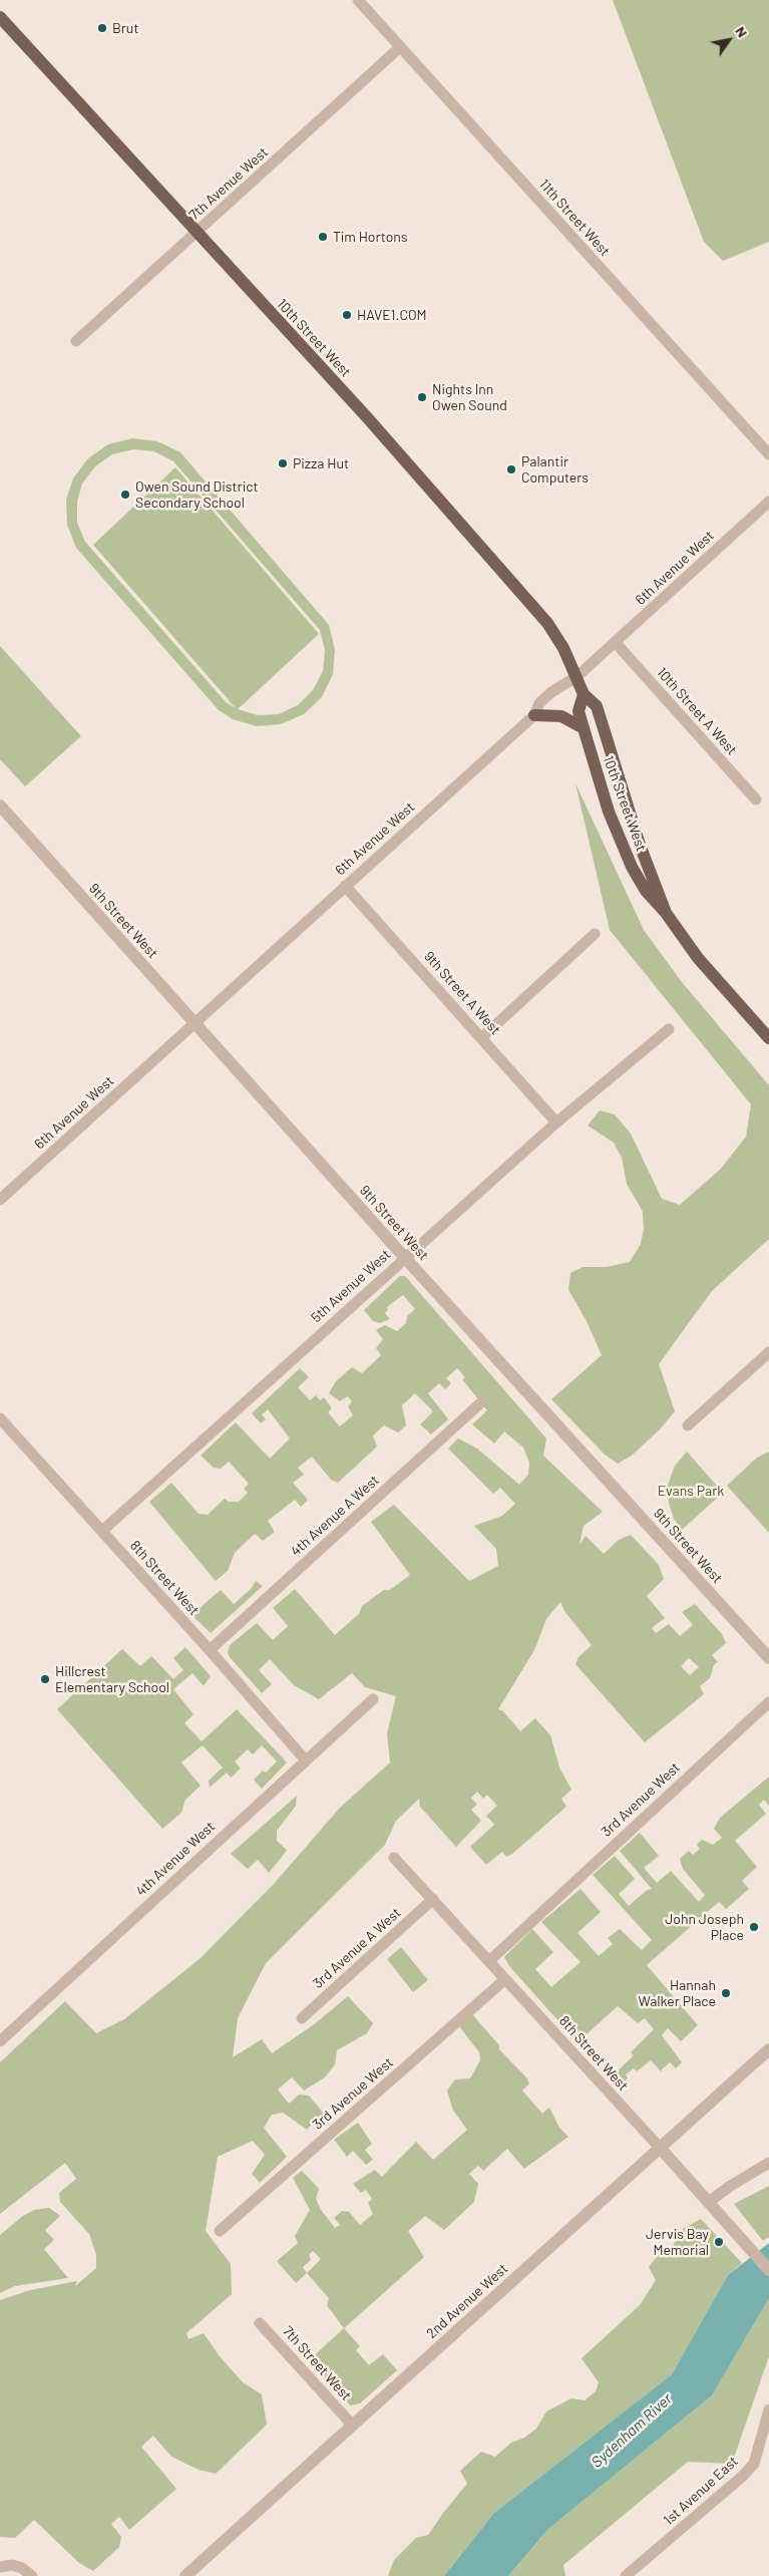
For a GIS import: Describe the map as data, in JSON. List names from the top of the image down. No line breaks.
{"streets":{"main road":["10th Street West"],"street":["7th Avenue West","11th Street West","6th Avenue West","10th Street A West","9th Street West","9th Street A West","5th Avenue West","4th Avenue A West","8th Street West","3rd Avenue West","4th Avenue West","3rd Avenue A West","2nd Avenue West","7th Street West","1st Avenue East"]},"crossings":[["7th Avenue West","11th Street West"],["7th Avenue West","10th Street West"],["10th Street West","6th Avenue West"],["6th Avenue West","10th Street A West"],["6th Avenue West","9th Street West"],["6th Avenue West","9th Street A West"],["9th Street West","5th Avenue West"],["9th Street A West","5th Avenue West"],["5th Avenue West","8th Street West"],["4th Avenue A West","8th Street West"],["8th Street West","3rd Avenue West"],["8th Street West","4th Avenue West"],["8th Street West","3rd Avenue A West"],["8th Street West","2nd Avenue West"],["2nd Avenue West","7th Street West"]],"water":["Sydenham River"],"parks":["Evans Park"],"places":["Brut","Tim Hortons","HAVE1.COM","Nights Inn Owen Sound","Pizza Hut","Palantir Computers","Owen Sound District Secondary School","Hillcrest Elementary School","John Joseph Place","Hannah Walker Place","Jervis Bay Memorial"],"north":"top right"}
